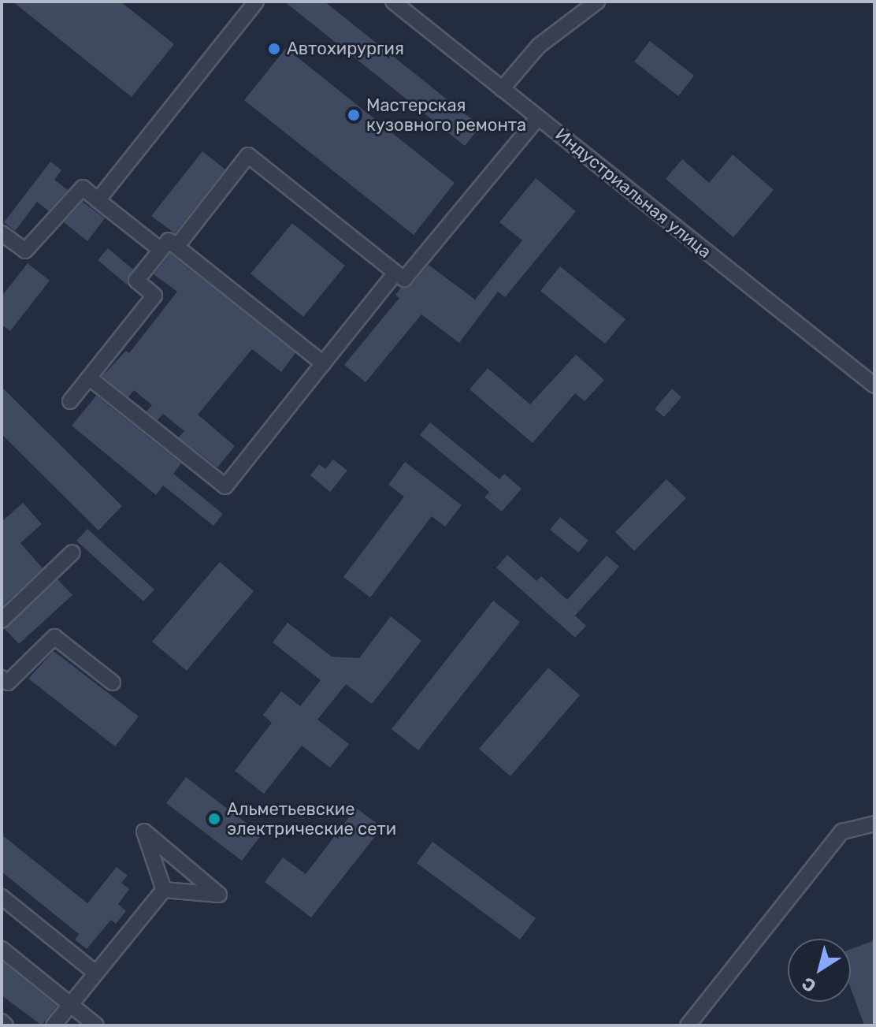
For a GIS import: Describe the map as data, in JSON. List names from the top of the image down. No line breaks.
{"streets":{"street":["Индустриальная улица"]},"places":["Автохирургия","Мастерская кузовного ремонта","Альметьевские электрические сети"],"north":"bottom left"}
